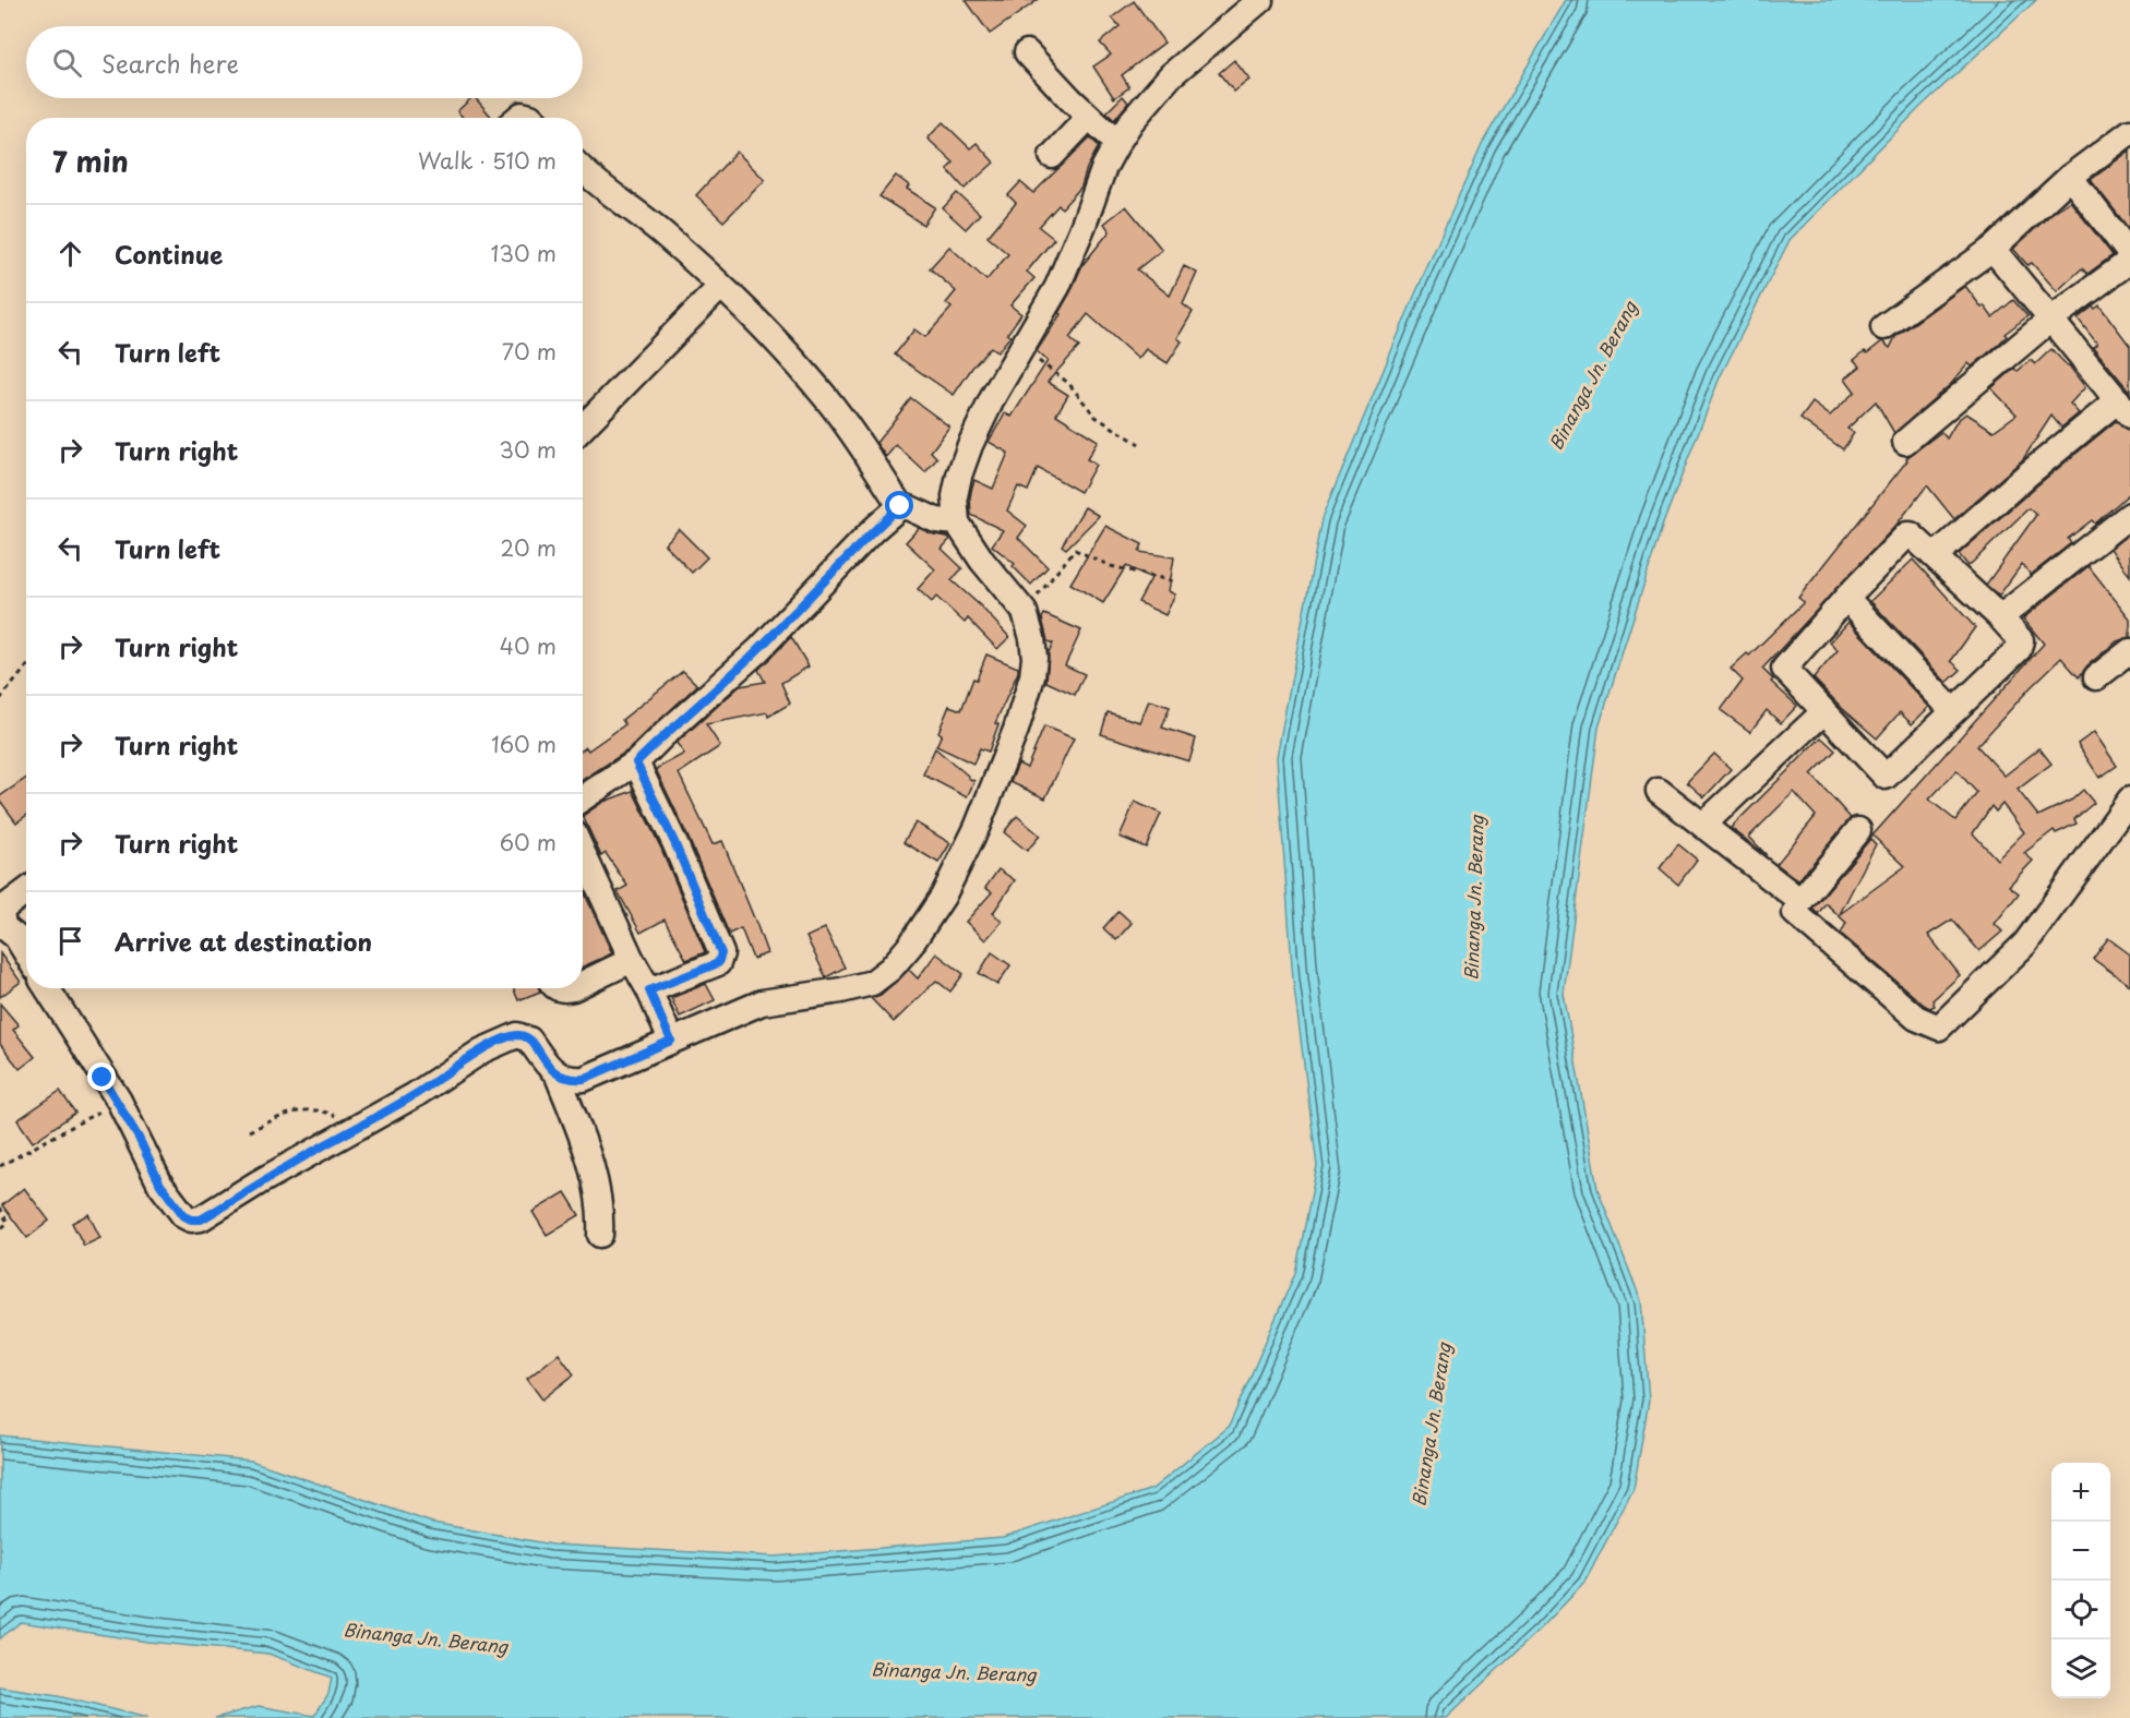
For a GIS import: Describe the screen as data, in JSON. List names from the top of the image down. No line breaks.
{"water":["Binanga Jn. Berang"],"page":{"search":"Search here","heading":["7 min","Walk · 510 m"],"list":[["Continue","130 m"],["Turn left","70 m"],["Turn right","30 m"],["Turn left","20 m"],["Turn right","40 m"],["Turn right","160 m"],["Turn right","60 m"],"Arrive at destination"],"map_buttons":["+","−"]}}
